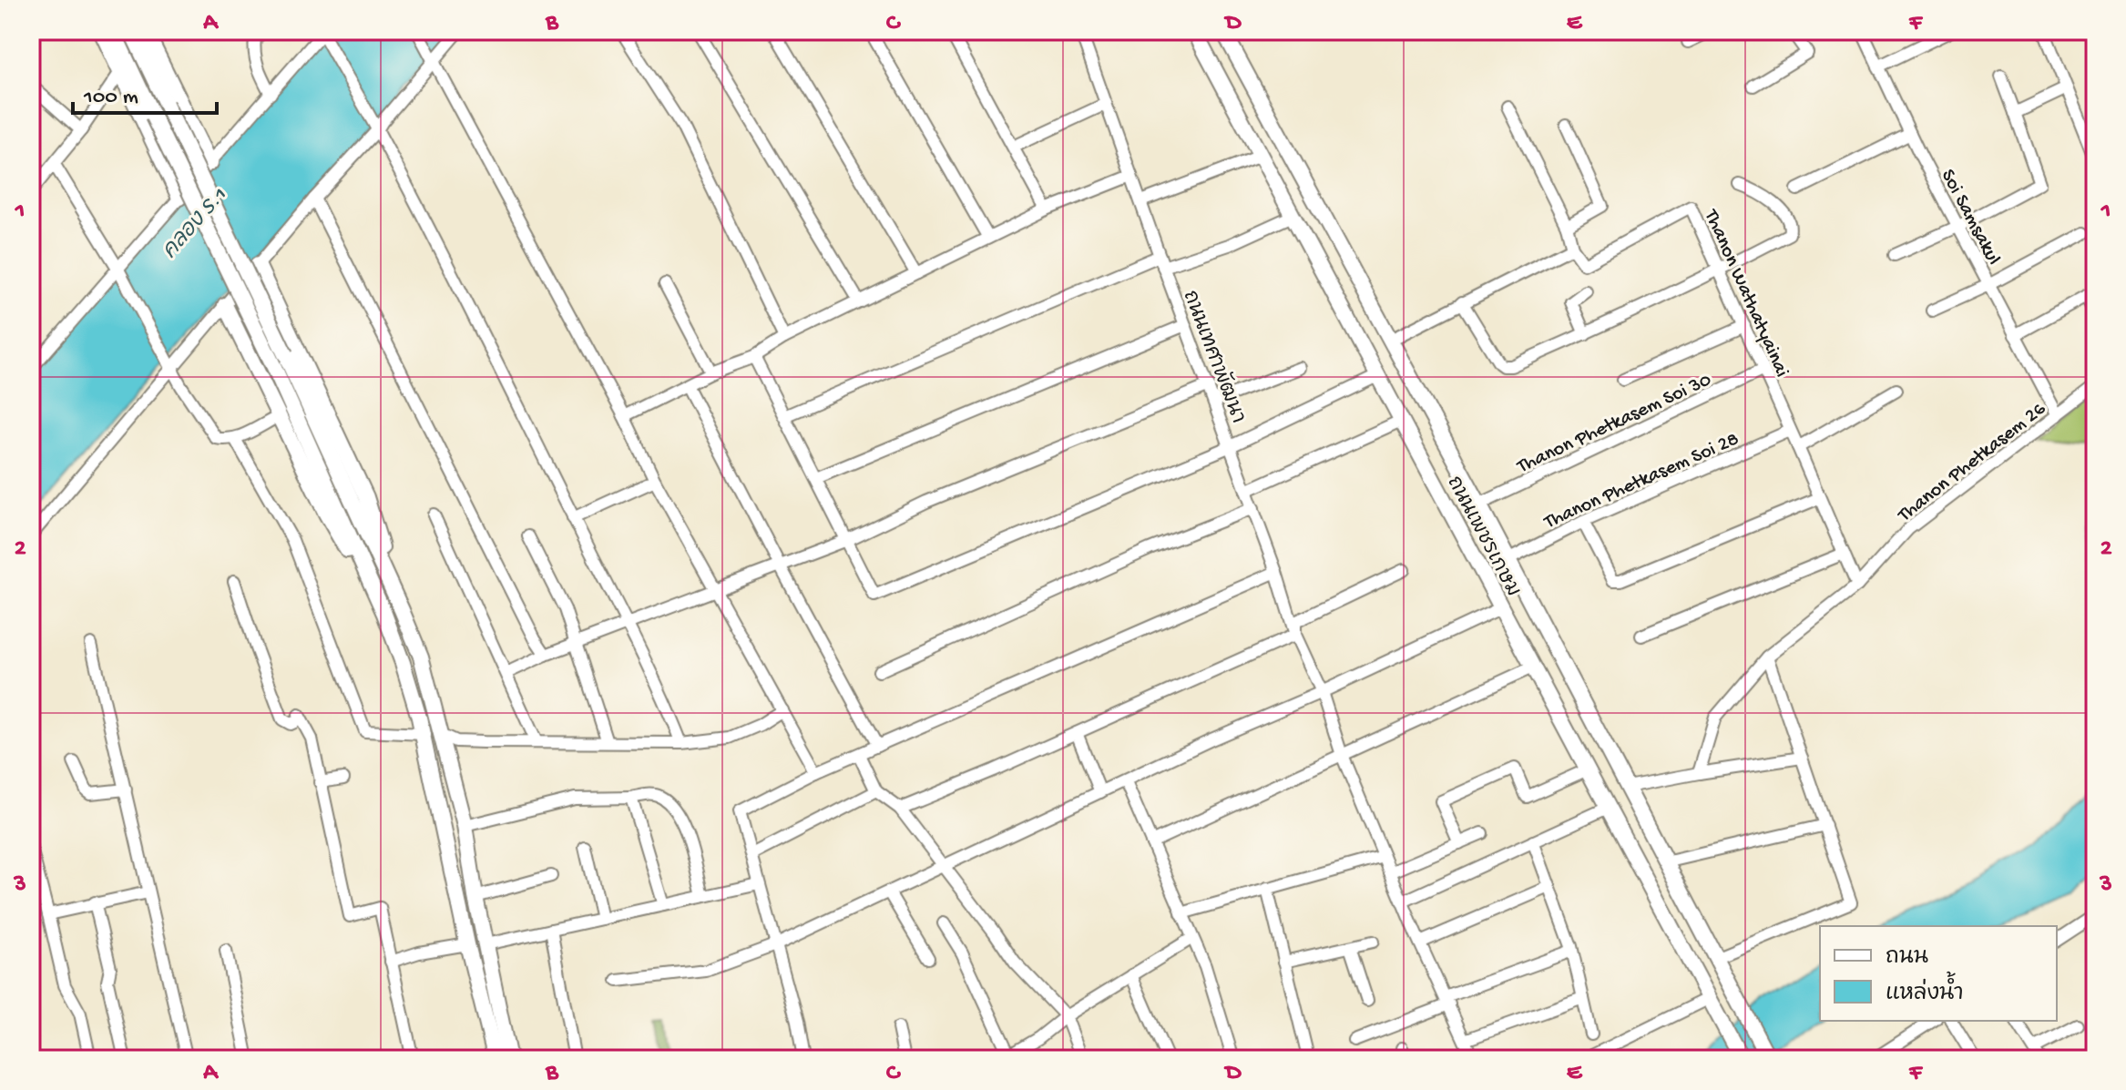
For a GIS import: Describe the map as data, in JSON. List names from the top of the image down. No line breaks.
{"streets":{"main road":["ถนนเพชรเกษม"],"street":["Soi Samsakul","Thanon Wathatyainai","ถนนเทศาพัฒนา","Thanon Phetkasem Soi 30","Thanon Phetkasem 26","Thanon Phetkasem Soi 28"]},"crossings":[["Soi Samsakul","Thanon Phetkasem 26"],["Thanon Wathatyainai","Thanon Phetkasem Soi 30"],["Thanon Wathatyainai","Thanon Phetkasem 26"],["Thanon Wathatyainai","Thanon Phetkasem Soi 28"],["Thanon Phetkasem Soi 30","ถนนเพชรเกษม"],["Thanon Phetkasem Soi 28","ถนนเพชรเกษม"]],"water":["คลอง ร.1"],"legend":["ถนน","แหล่งน้ำ"],"scale_bar":"100 m","grid":{"columns":["A","B","C","D","E","F"],"rows":["1","2","3"]}}
